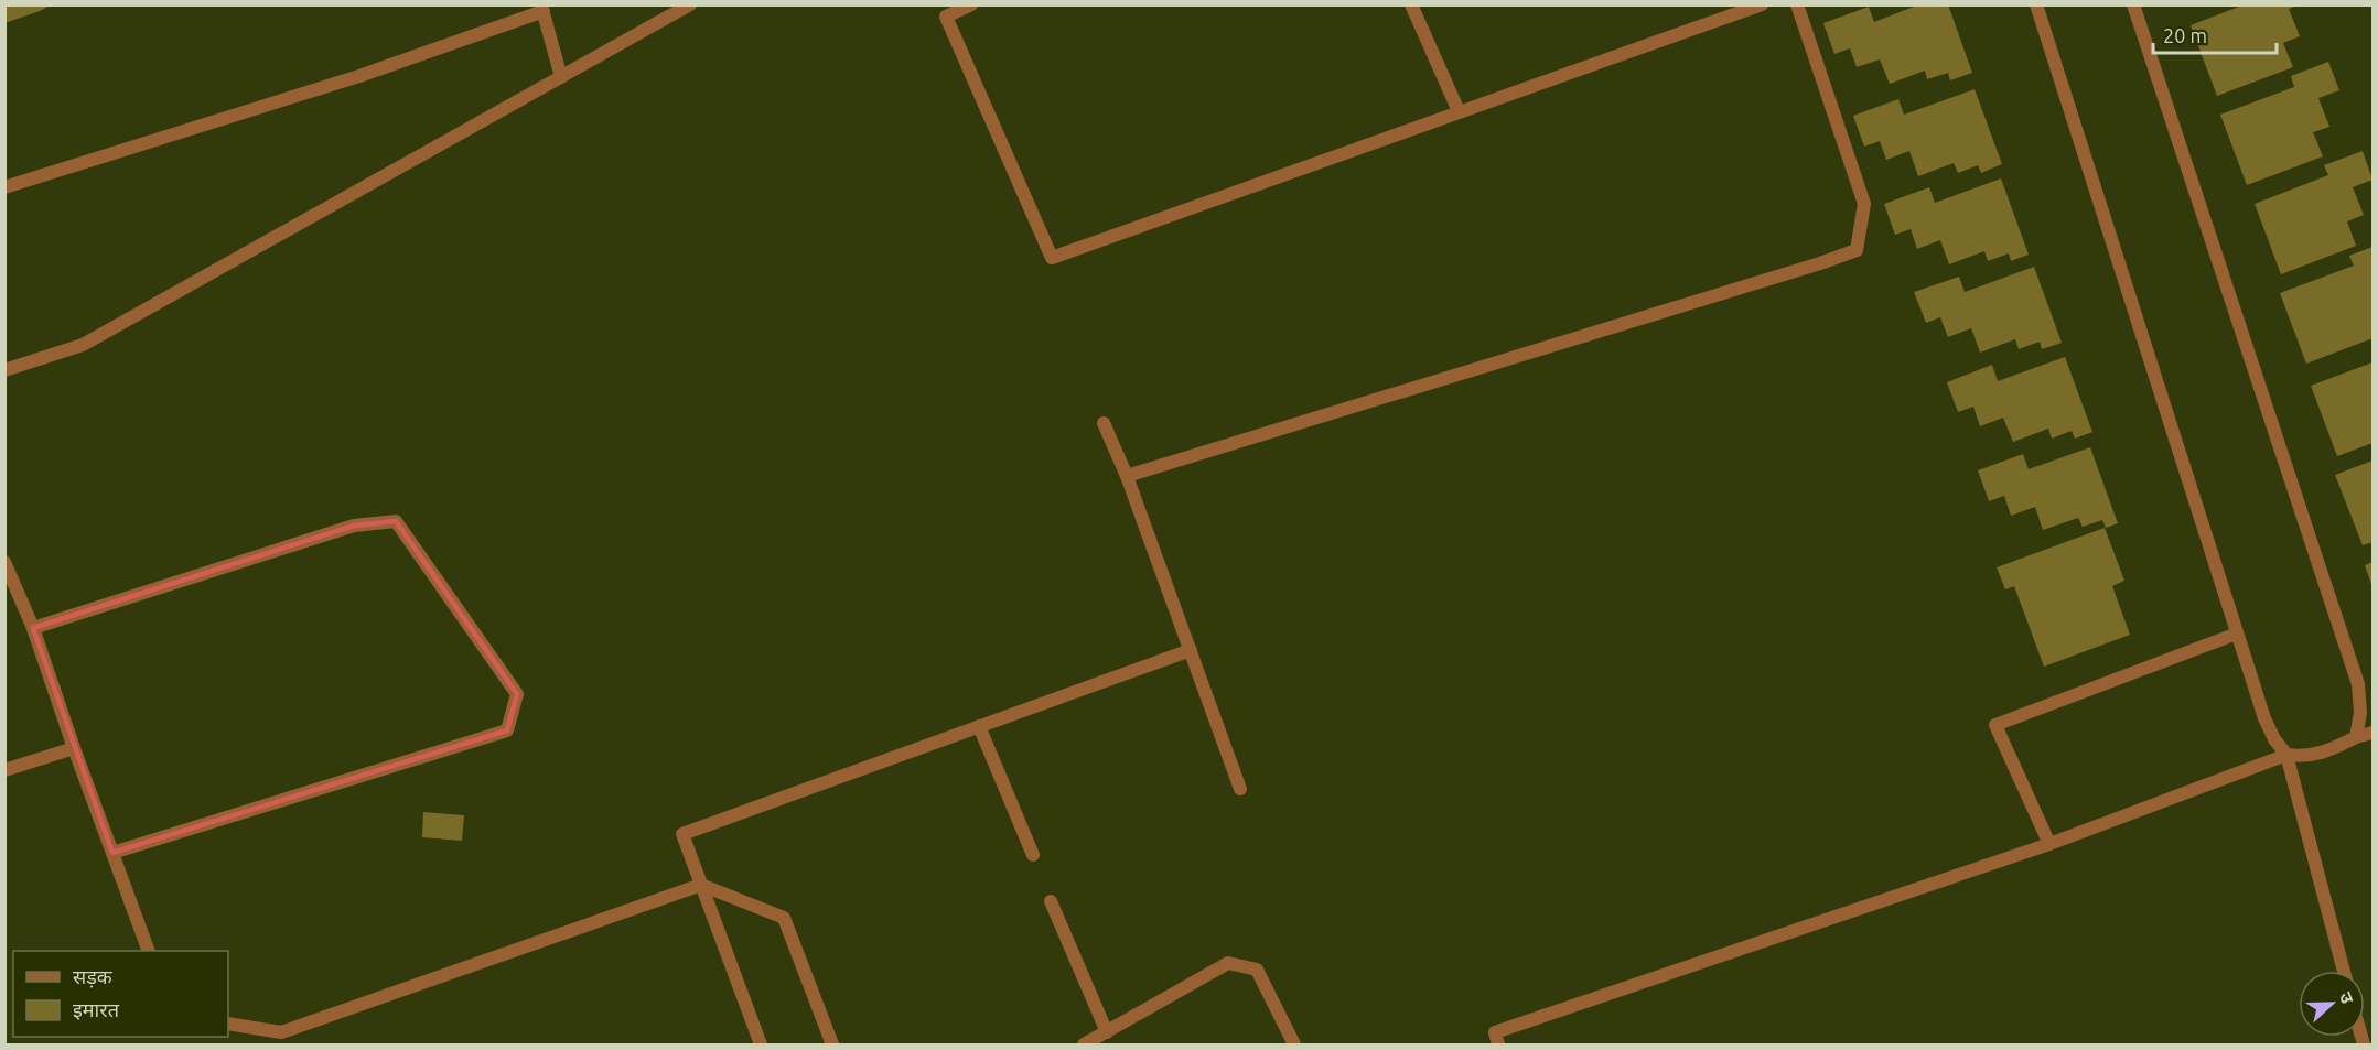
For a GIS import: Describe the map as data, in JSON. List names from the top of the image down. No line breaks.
{"legend":["सड़क","इमारत"],"scale_bar":"20 m","north":"right"}
